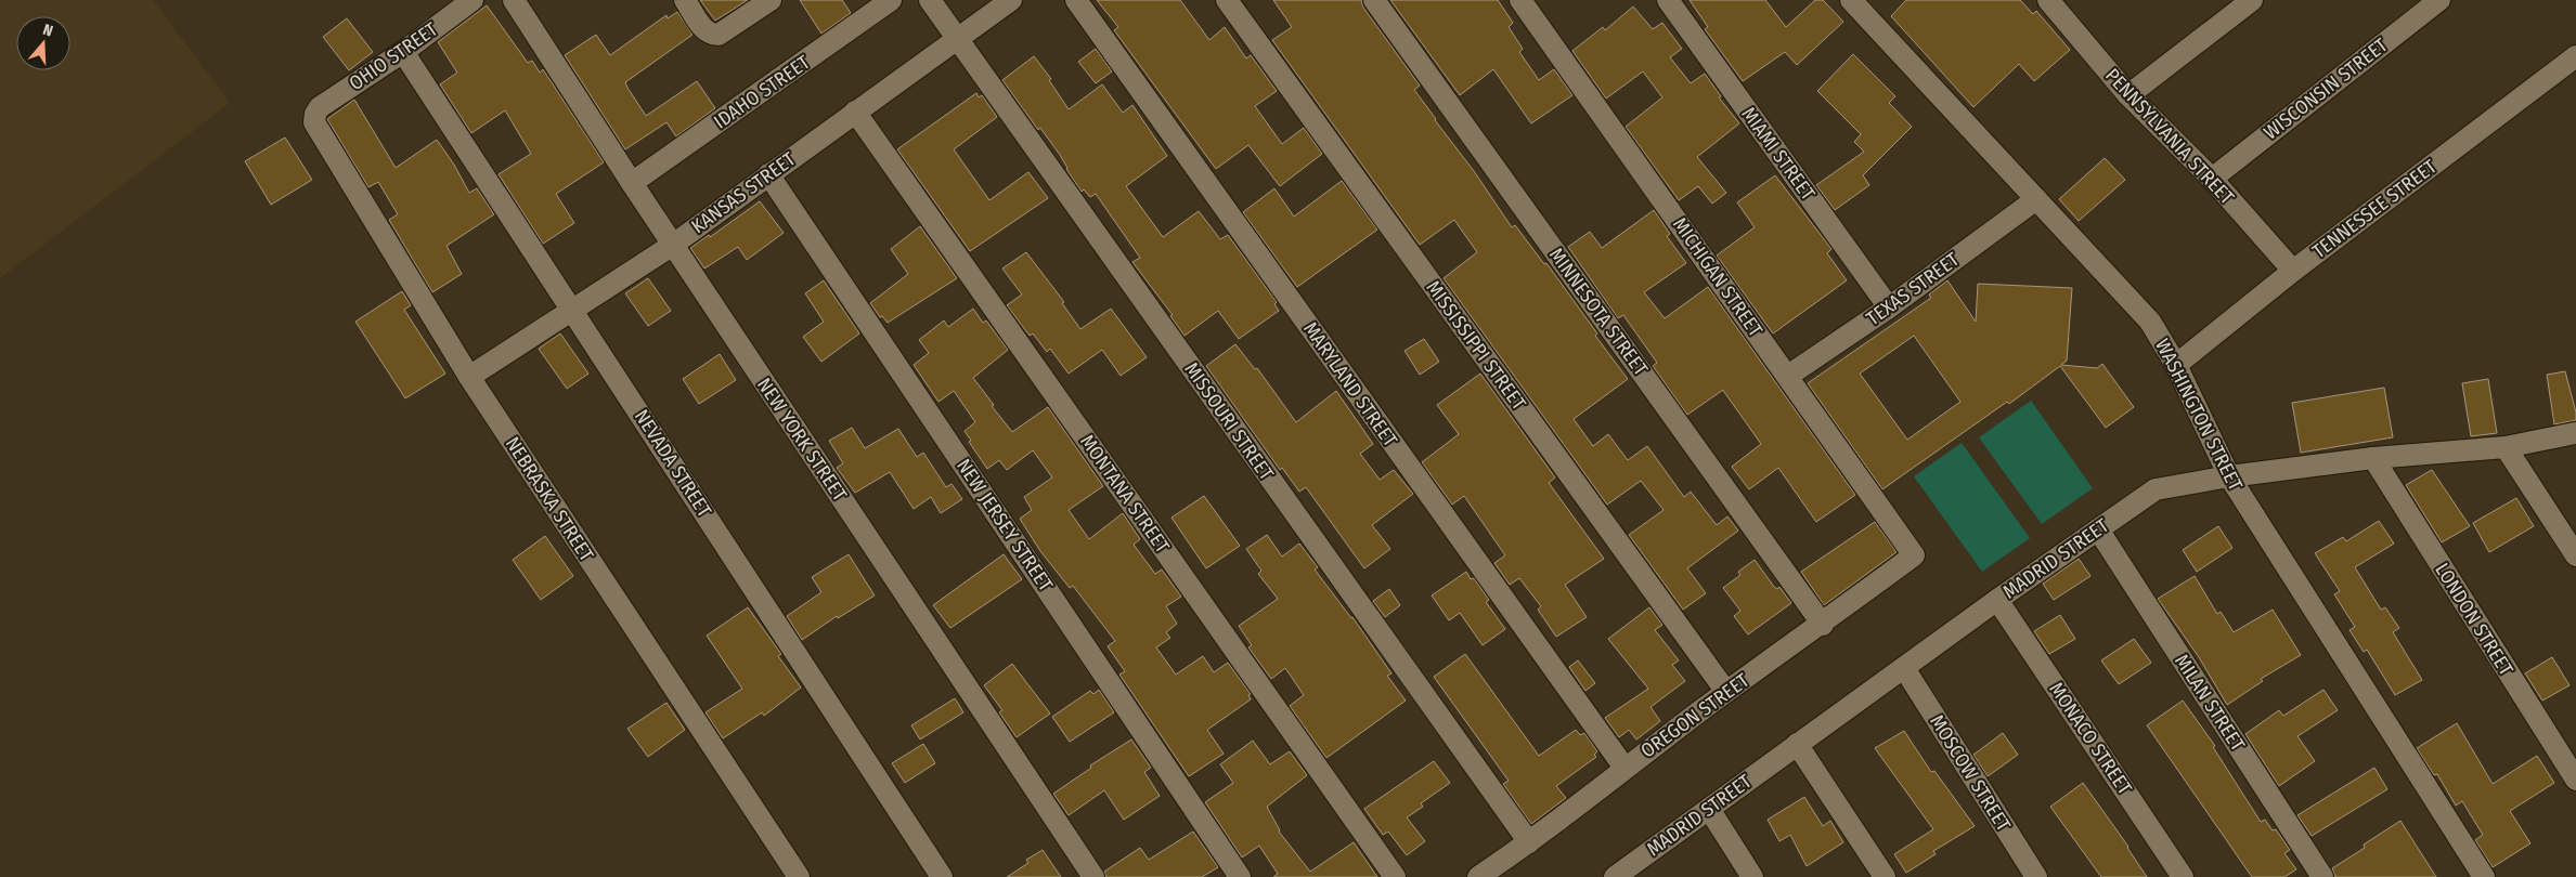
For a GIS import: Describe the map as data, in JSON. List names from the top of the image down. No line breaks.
{"streets":{"street":["OHIO STREET","WISCONSIN STREET","IDAHO STREET","PENNSYLVANIA STREET","MIAMI STREET","KANSAS STREET","TENNESSEE STREET","MICHIGAN STREET","TEXAS STREET","MINNESOTA STREET","MISSISSIPPI STREET","MARYLAND STREET","WASHINGTON STREET","MISSOURI STREET","NEW YORK STREET","NEVADA STREET","MONTANA STREET","NEBRASKA STREET","NEW JERSEY STREET","MADRID STREET","LONDON STREET","MILAN STREET","OREGON STREET","MONACO STREET","MOSCOW STREET"]},"crossings":[["OHIO STREET","NEVADA STREET"],["OHIO STREET","NEBRASKA STREET"],["WISCONSIN STREET","PENNSYLVANIA STREET"],["IDAHO STREET","NEW YORK STREET"],["PENNSYLVANIA STREET","TENNESSEE STREET"],["MIAMI STREET","TEXAS STREET"],["KANSAS STREET","MISSOURI STREET"],["KANSAS STREET","NEW YORK STREET"],["KANSAS STREET","NEVADA STREET"],["KANSAS STREET","MONTANA STREET"],["KANSAS STREET","NEBRASKA STREET"],["KANSAS STREET","NEW JERSEY STREET"],["TENNESSEE STREET","WASHINGTON STREET"],["MICHIGAN STREET","TEXAS STREET"],["MICHIGAN STREET","OREGON STREET"],["TEXAS STREET","WASHINGTON STREET"],["MINNESOTA STREET","OREGON STREET"],["MISSISSIPPI STREET","OREGON STREET"],["MARYLAND STREET","OREGON STREET"],["WASHINGTON STREET","MADRID STREET"],["MISSOURI STREET","OREGON STREET"],["MADRID STREET","LONDON STREET"],["MADRID STREET","MILAN STREET"],["MADRID STREET","MONACO STREET"],["MADRID STREET","MOSCOW STREET"]],"north":"top"}
